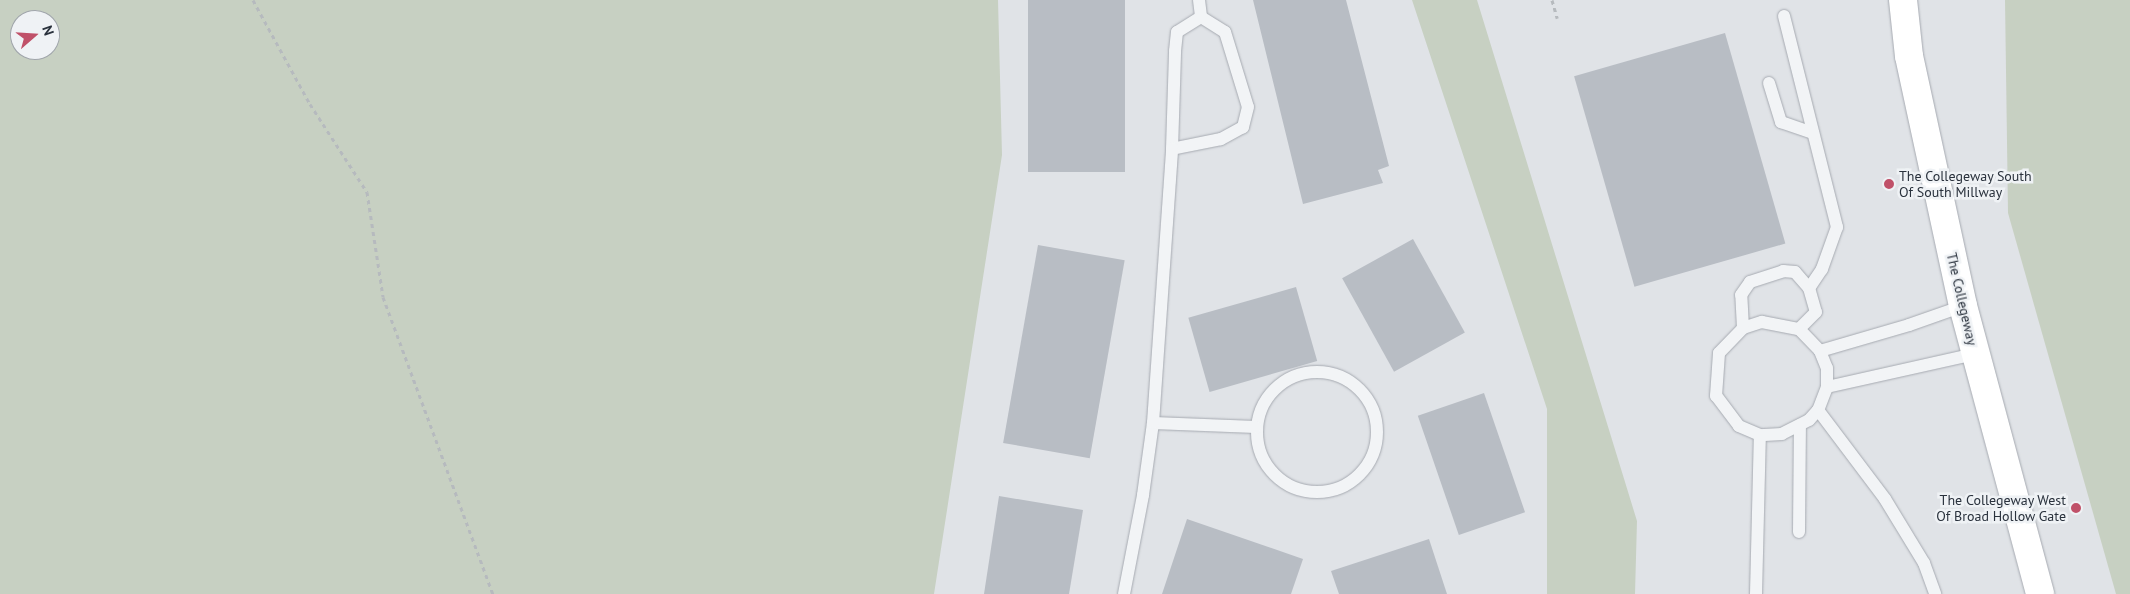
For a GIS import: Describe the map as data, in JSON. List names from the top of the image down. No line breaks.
{"streets":{"street":["The Collegeway"]},"places":["The Collegeway South Of South Millway","The Collegeway West Of Broad Hollow Gate"],"north":"right"}
